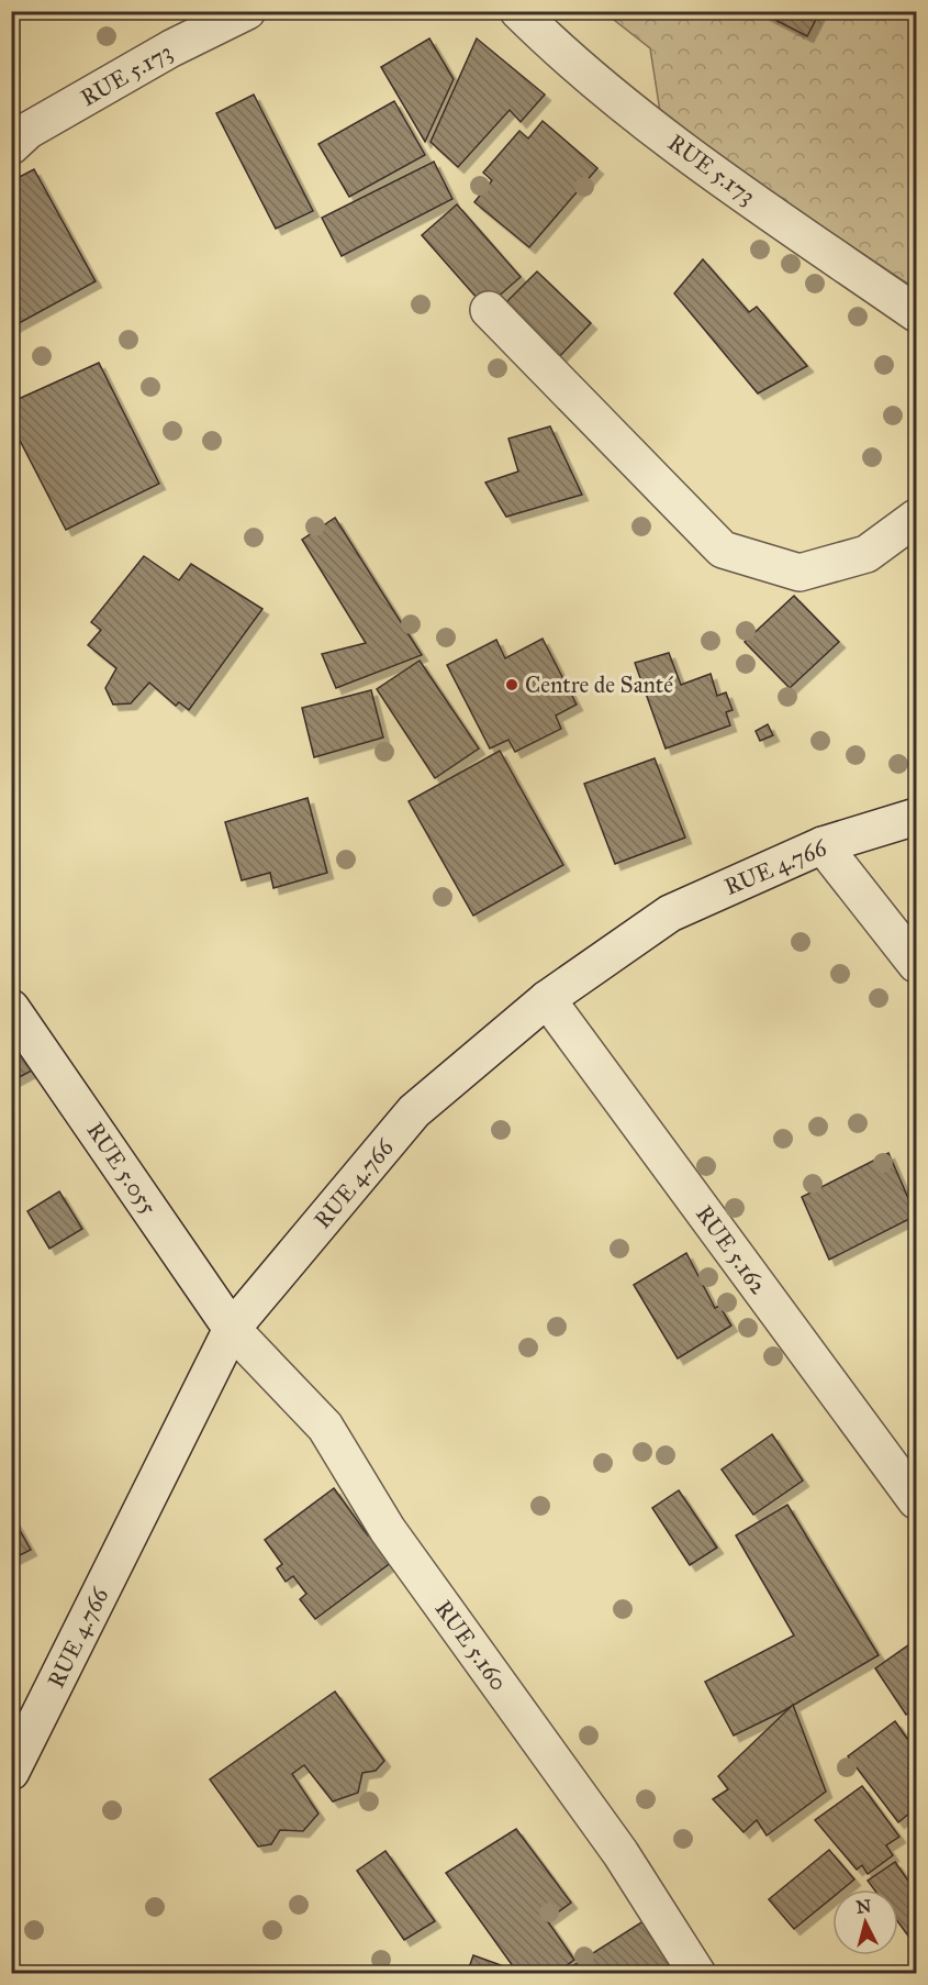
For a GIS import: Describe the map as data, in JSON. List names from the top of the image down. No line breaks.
{"streets":{"street":["RUE 5.173","RUE 4.766","RUE 5.055","RUE 5.162","RUE 5.160"]},"crossings":[["RUE 4.766","RUE 5.055"],["RUE 4.766","RUE 5.162"],["RUE 4.766","RUE 5.160"],["RUE 5.055","RUE 5.160"]],"places":["Centre de Santé"],"north":"top"}
